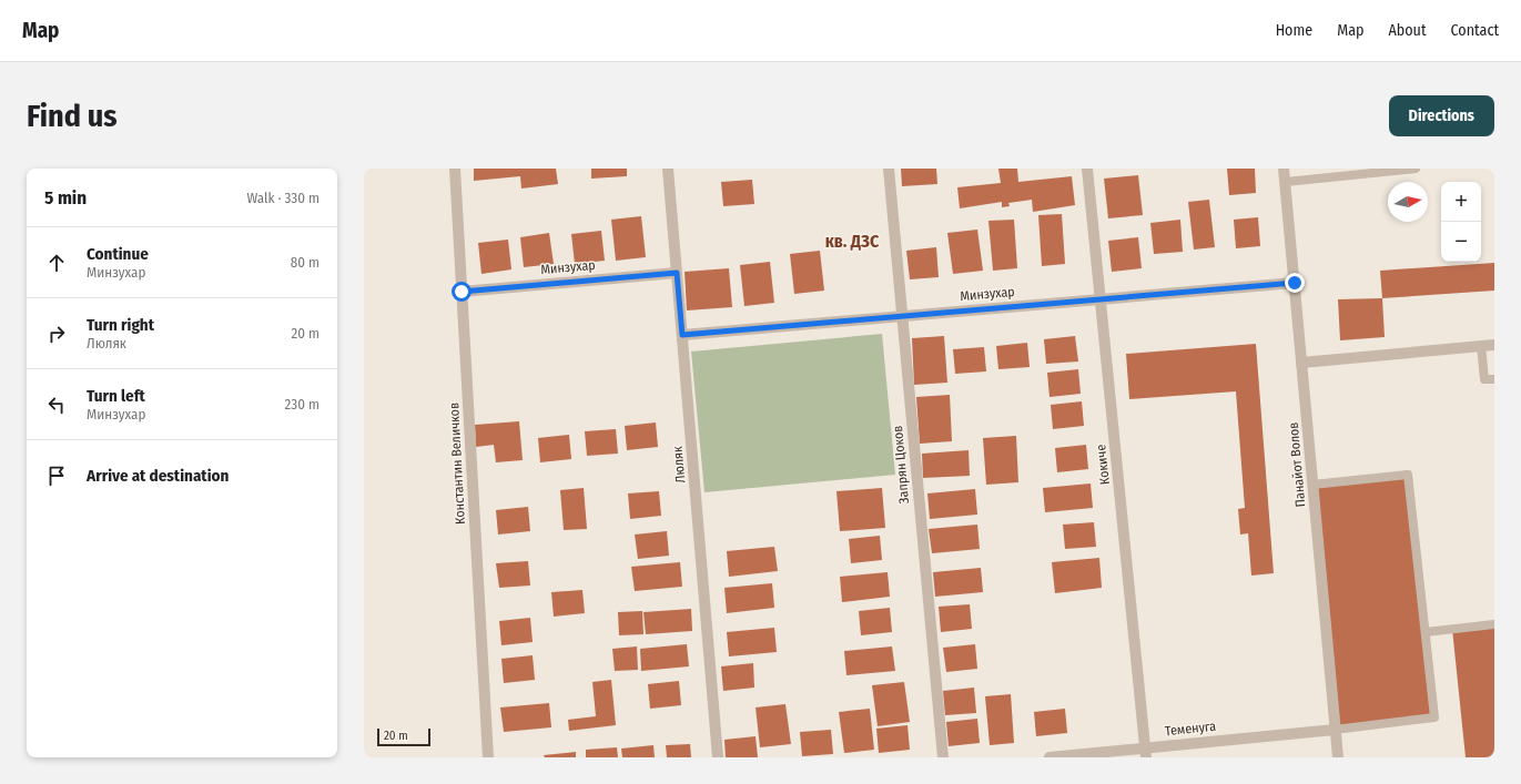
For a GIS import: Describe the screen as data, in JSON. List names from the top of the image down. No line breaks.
{"streets":{"street":["Минзухар","Константин Величков","Люляк","Запрян Цоков","Кокиче","Панайот Волов","Теменуга"]},"crossings":[["Минзухар","Константин Величков"],["Минзухар","Люляк"],["Минзухар","Запрян Цоков"],["Минзухар","Кокиче"],["Минзухар","Панайот Волов"],["Кокиче","Теменуга"],["Панайот Волов","Теменуга"]],"districts":["кв. ДЗС"],"scale_bar":"20 m","north":"right","page":{"header":"Map","nav":["Home","Map","About","Contact"],"buttons":"Directions","title":"Find us","heading":["5 min","Walk · 330 m"],"map_buttons":["+","−"],"list":[["Continue","Минзухар","80 m"],["Turn right","Люляк","20 m"],["Turn left","Минзухар","230 m"],"Arrive at destination"],"scale":"20 m"}}
